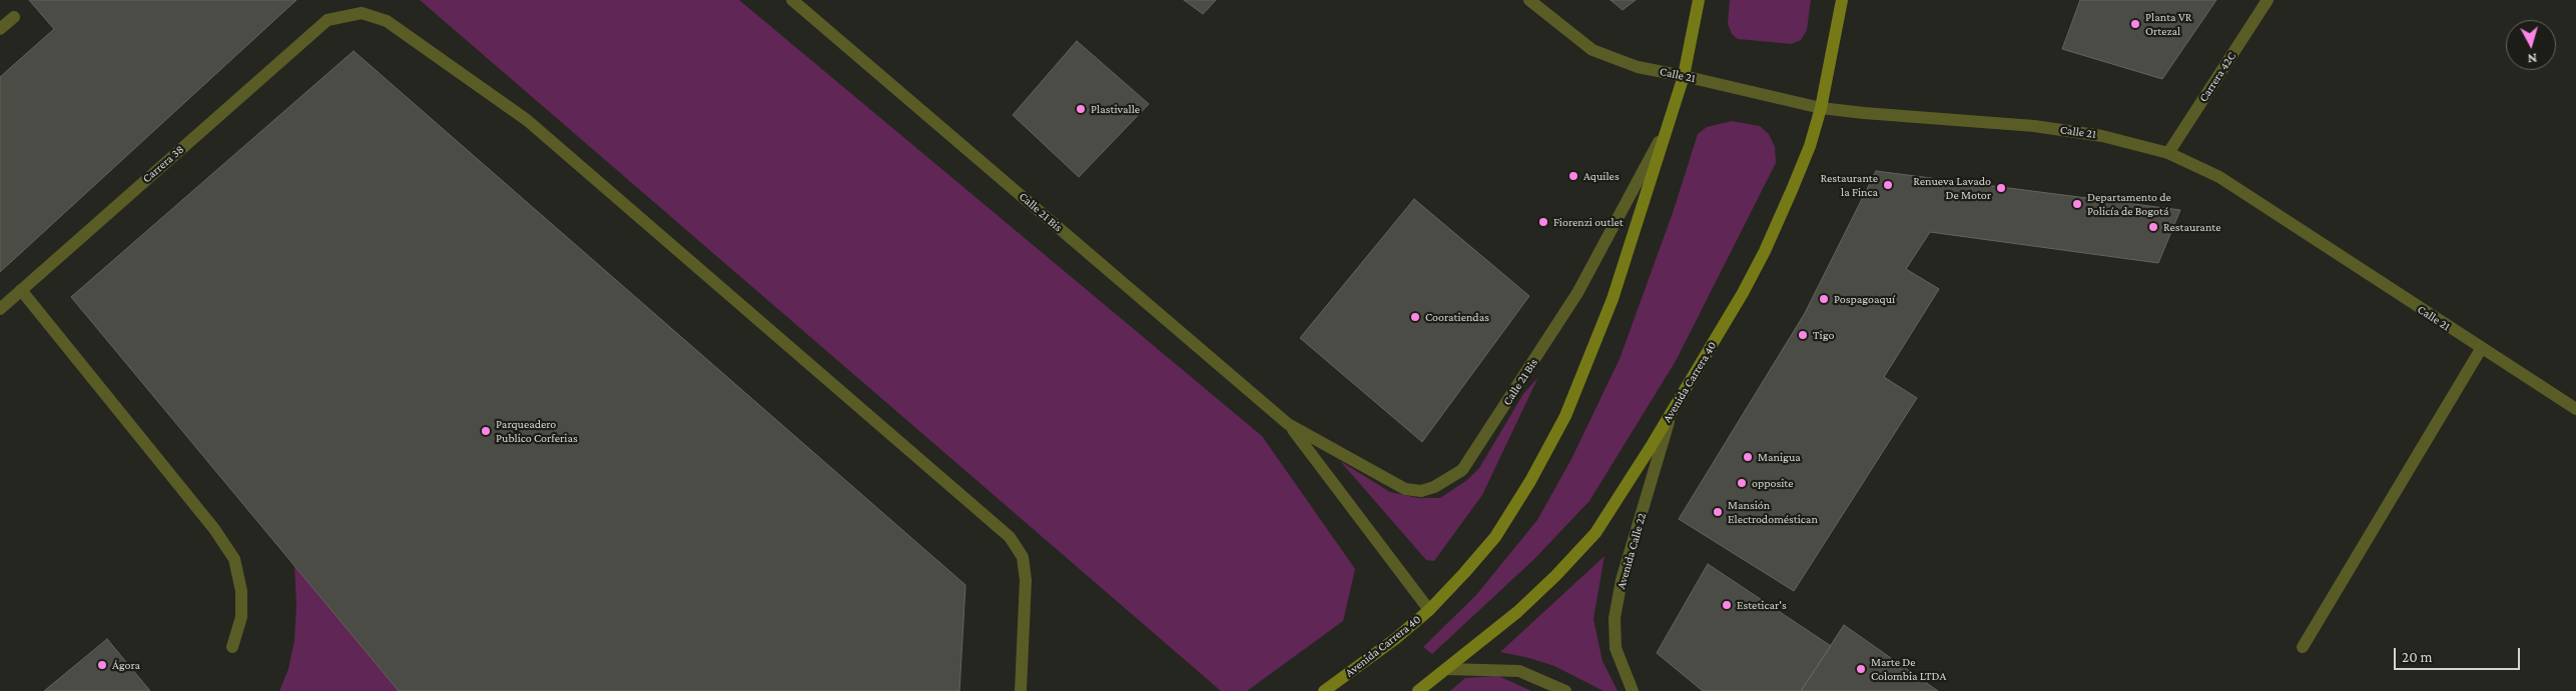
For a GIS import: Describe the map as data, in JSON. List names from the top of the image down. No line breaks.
{"streets":{"main road":["Avenida Carrera 40"],"street":["Calle 21","Carrera 42C","Carrera 38","Calle 21 Bis","Avenida Calle 22"]},"crossings":[["Calle 21","Carrera 42C"],["Calle 21","Avenida Carrera 40"],["Calle 21 Bis","Avenida Carrera 40"],["Avenida Carrera 40","Avenida Calle 22"]],"places":["Planta VR Ortezal","Plastivalle","Aquiles","Restaurante la Finca","Renueva Lavado De Motor","Departamento de Policía de Bogotá","Fiorenzi outlet","Restaurante","Pospagoaquí","Cooratiendas","Tigo","Parqueadero Publico Corferias","Manigua","opposite","Mansión Electrodoméstican","Esteticar's","Ágora","Marte De Colombia LTDA"],"scale_bar":"20 m","north":"bottom"}
